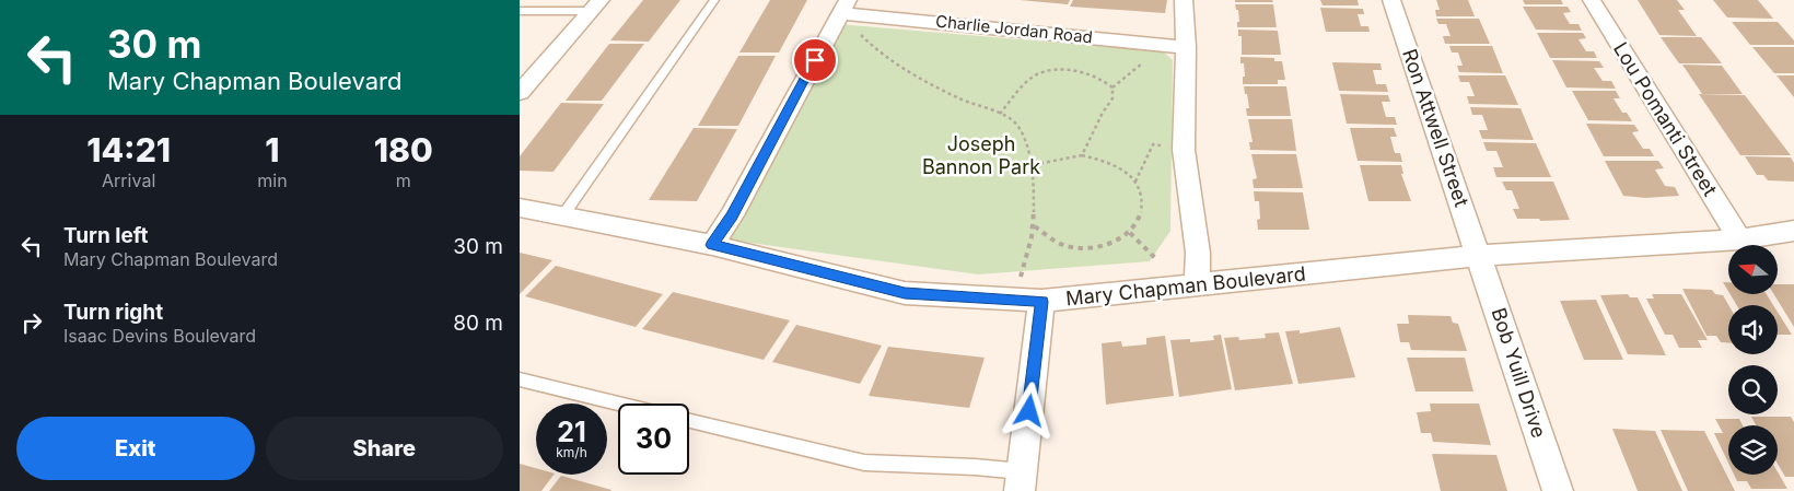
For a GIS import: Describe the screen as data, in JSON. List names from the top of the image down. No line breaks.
{"streets":{"street":["Charlie Jordan Road","Lou Pomanti Street","Ron Attwell Street","Mary Chapman Boulevard","Bob Yuill Drive"]},"crossings":[["Lou Pomanti Street","Mary Chapman Boulevard"],["Ron Attwell Street","Mary Chapman Boulevard"],["Ron Attwell Street","Bob Yuill Drive"],["Mary Chapman Boulevard","Bob Yuill Drive"]],"parks":["Joseph Bannon Park"],"north":"left","page":{"turn":["30 m","Mary Chapman Boulevard"],"eta":["14:21","Arrival","1","min","180","m"],"list":[{"name":"Turn left","note":"Mary Chapman Boulevard","value":"30 m"},{"name":"Turn right","note":"Isaac Devins Boulevard","value":"80 m"}],"speed":"21 km/h","limit":"30","buttons":["Exit","Share"]}}
